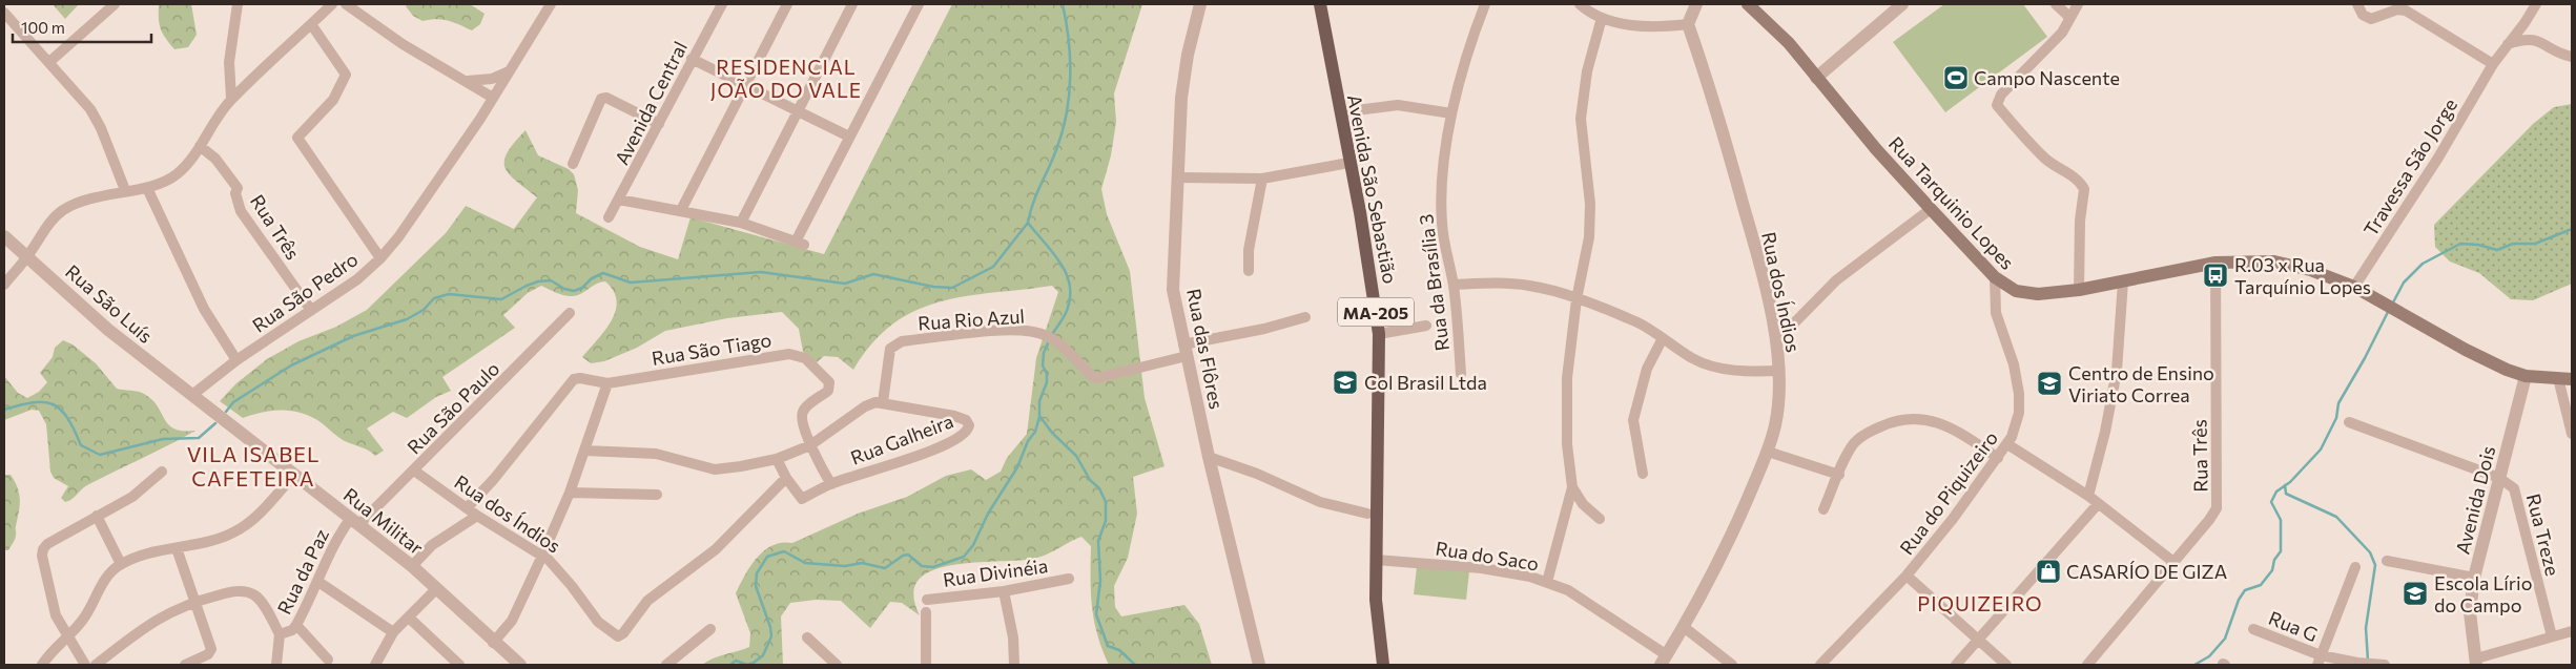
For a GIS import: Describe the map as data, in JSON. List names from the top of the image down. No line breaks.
{"streets":{"main road":["Avenida São Sebastião","Rua Tarquinio Lopes","MA-205"],"street":["Avenida Central","Travessa São Jorge","Rua Três","Rua da Brasília 3","Rua São Pedro","Rua dos Índios","Rua São Luís","Rua Rio Azul","Rua São Tiago","Rua das Flôres","Rua São Paulo","Rua Galheira","Rua do Piquizeiro","Avenida Dois","Rua Militar","Rua Treze","Rua do Saco","Rua da Paz","Rua Divinéia","Rua G"]},"crossings":[["Travessa São Jorge","Rua Tarquinio Lopes"],["Avenida São Sebastião","Rua do Saco"],["Rua Tarquinio Lopes","Rua Três"],["Rua Tarquinio Lopes","Rua do Piquizeiro"],["Rua Tarquinio Lopes","Avenida Dois"],["Rua Três","Rua São Pedro"],["Rua São Pedro","Rua São Luís"],["Rua São Pedro","Rua Militar"],["Rua dos Índios","Rua São Tiago"],["Rua dos Índios","Rua São Paulo"],["Rua dos Índios","Rua Galheira"],["Rua dos Índios","Rua do Saco"],["Rua São Luís","Rua Militar"],["Rua Rio Azul","Rua das Flôres"],["Rua Rio Azul","Rua Galheira"],["Rua São Paulo","Rua Militar"],["Rua São Paulo","Rua da Paz"],["Avenida Dois","Rua Treze"],["Rua Militar","Rua da Paz"]],"districts":["RESIDENCIAL JOÃO DO VALE","VILA ISABEL CAFETEIRA","PIQUIZEIRO"],"places":{"sports":["Campo Nascente"],"bus stop":["R.03 x Rua Tarquínio Lopes"],"school or university":["Col Brasil Ltda","Centro de Ensino Viriato Correa","Escola Lírio do Campo"],"shop":["CASARÍO DE GIZA"]},"scale_bar":"100 m"}
